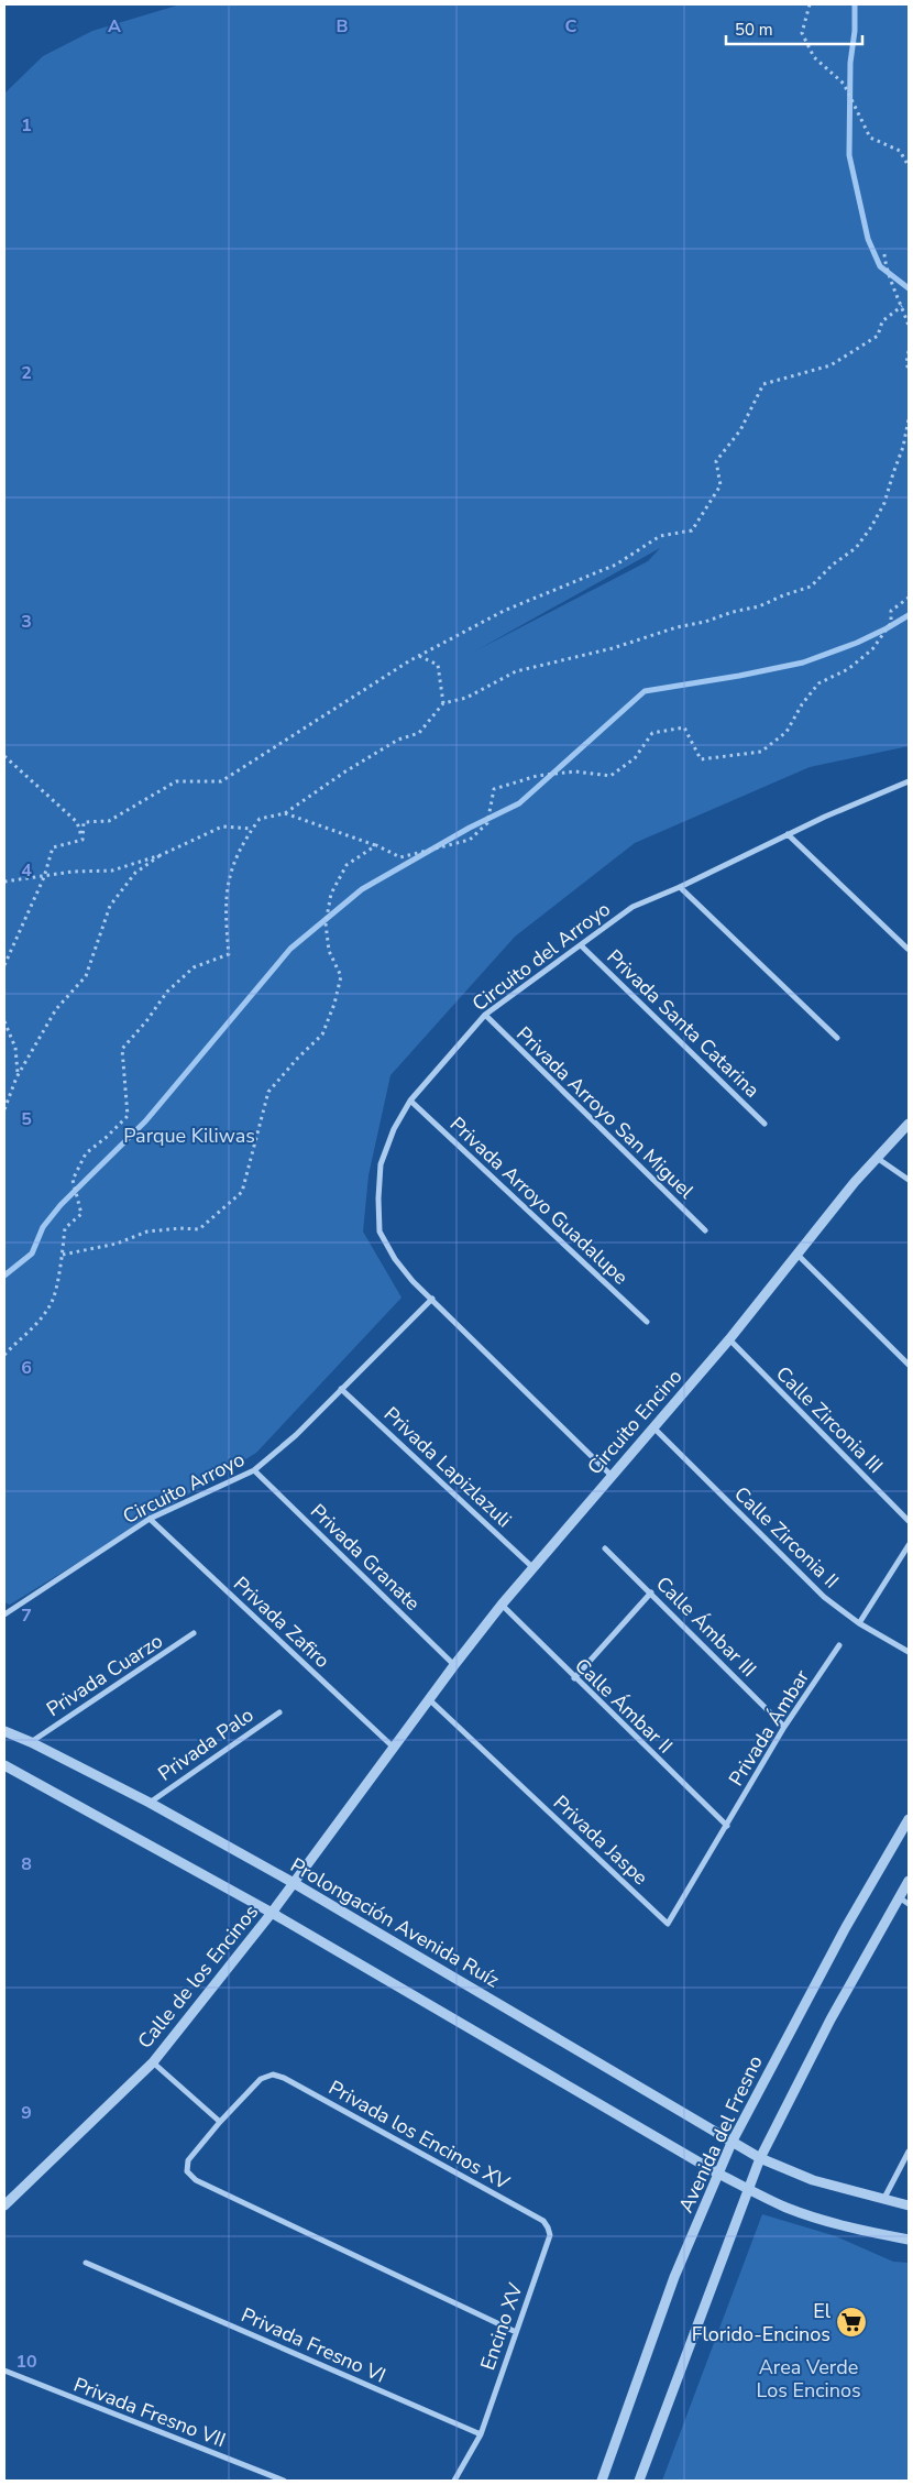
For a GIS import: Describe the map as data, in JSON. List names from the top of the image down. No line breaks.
{"streets":{"street":["Circuito del Arroyo","Privada Santa Catarina","Privada Arroyo San Miguel","Privada Arroyo Guadalupe","Calle Zirconia III","Circuito Encino","Privada Lapizlazuli","Circuito Arroyo","Calle Zirconia II","Privada Granate","Privada Zafiro","Calle Ámbar III","Privada Cuarzo","Calle Ámbar II","Privada Ámbar","Privada Palo","Privada Jaspe","Prolongación Avenida Ruíz","Calle de los Encinos","Avenida del Fresno","Privada los Encinos XV","Encino XV","Privada Fresno VI","Privada Fresno VII"]},"crossings":[["Circuito del Arroyo","Privada Santa Catarina"],["Circuito del Arroyo","Privada Arroyo San Miguel"],["Circuito del Arroyo","Privada Arroyo Guadalupe"],["Circuito del Arroyo","Circuito Encino"],["Circuito del Arroyo","Circuito Arroyo"],["Calle Zirconia III","Circuito Encino"],["Circuito Encino","Privada Lapizlazuli"],["Circuito Encino","Calle Zirconia II"],["Circuito Encino","Privada Granate"],["Circuito Encino","Privada Zafiro"],["Circuito Encino","Calle Ámbar II"],["Circuito Encino","Privada Jaspe"],["Circuito Encino","Calle de los Encinos"],["Privada Lapizlazuli","Circuito Arroyo"],["Circuito Arroyo","Privada Granate"],["Circuito Arroyo","Privada Zafiro"],["Privada Zafiro","Calle de los Encinos"],["Calle Ámbar III","Privada Ámbar"],["Privada Cuarzo","Prolongación Avenida Ruíz"],["Calle Ámbar II","Privada Ámbar"],["Calle Ámbar II","Privada Jaspe"],["Privada Ámbar","Privada Jaspe"],["Privada Palo","Prolongación Avenida Ruíz"],["Prolongación Avenida Ruíz","Calle de los Encinos"],["Prolongación Avenida Ruíz","Avenida del Fresno"],["Privada los Encinos XV","Encino XV"],["Encino XV","Privada Fresno VI"]],"parks":["Parque Kiliwas","Area Verde Los Encinos"],"places":{"supermarket":["El Florido-Encinos"]},"scale_bar":"50 m","grid":{"columns":["A","B","C"],"rows":["1","2","3","4","5","6","7","8","9","10"]}}
